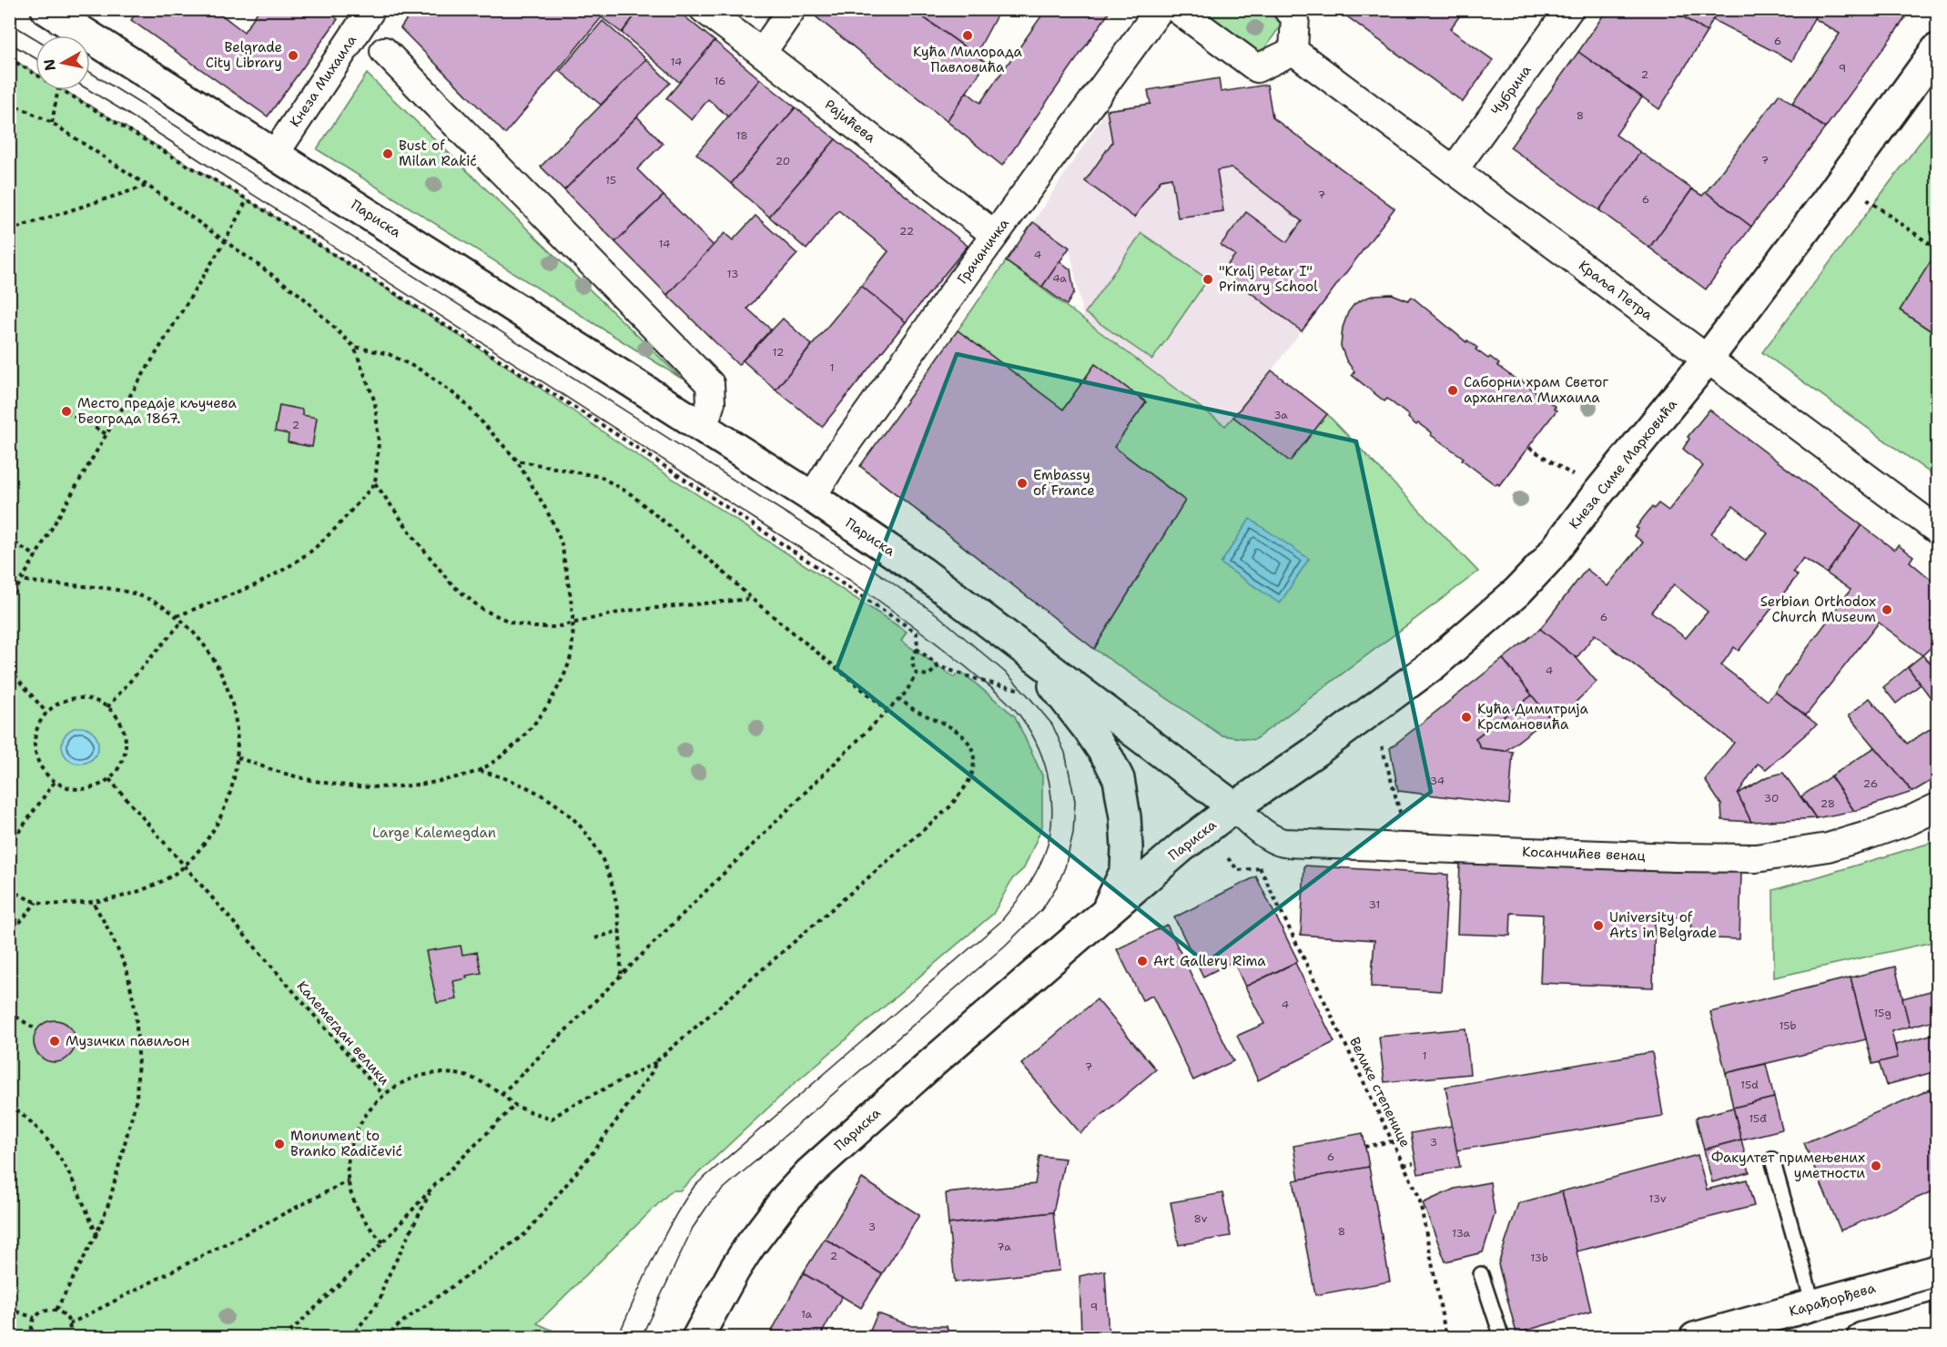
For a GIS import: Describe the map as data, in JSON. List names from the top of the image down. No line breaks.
{"streets":{"street":["Кнеза Михаила","Чубрина","Рајићева","Париска","Грачаничка","Краља Петра","Кнеза Симе Марковића","Косанчићев венац","Карађорђева"],"path":["Калемегдан велики","Велике степенице"]},"crossings":[["Кнеза Михаила","Париска"],["Чубрина","Краља Петра"],["Рајићева","Грачаничка"],["Париска","Грачаничка"],["Париска","Кнеза Симе Марковића"],["Париска","Косанчићев венац"],["Краља Петра","Кнеза Симе Марковића"],["Кнеза Симе Марковића","Косанчићев венац"]],"parks":["Large Kalemegdan"],"places":["Кућа Милорада Павловића","Belgrade City Library","Bust of Milan Rakić","\"Kralj Petar I\" Primary School","Саборни храм Светог архангела Михаила","Место предаје кључева Београда 1867.","Embassy of France","Serbian Orthodox Church Museum","Кућа Димитрија Крсмановића","University of Arts in Belgrade","Art Gallery Rima","Музички павиљон","Monument to Branko Radičević","Факултет примењених уметности"],"house_numbers":["6","14","9","2","16","8","18","7","20","15","7","6","22","14","4","13","4a","12","1","3a","2","6","4","34","26","30","28","31","4","15g","15b","1","7","15d","15đ","3","6","13v","8v","3","8","13a","7a","2","13b","9","1a"],"north":"left"}
